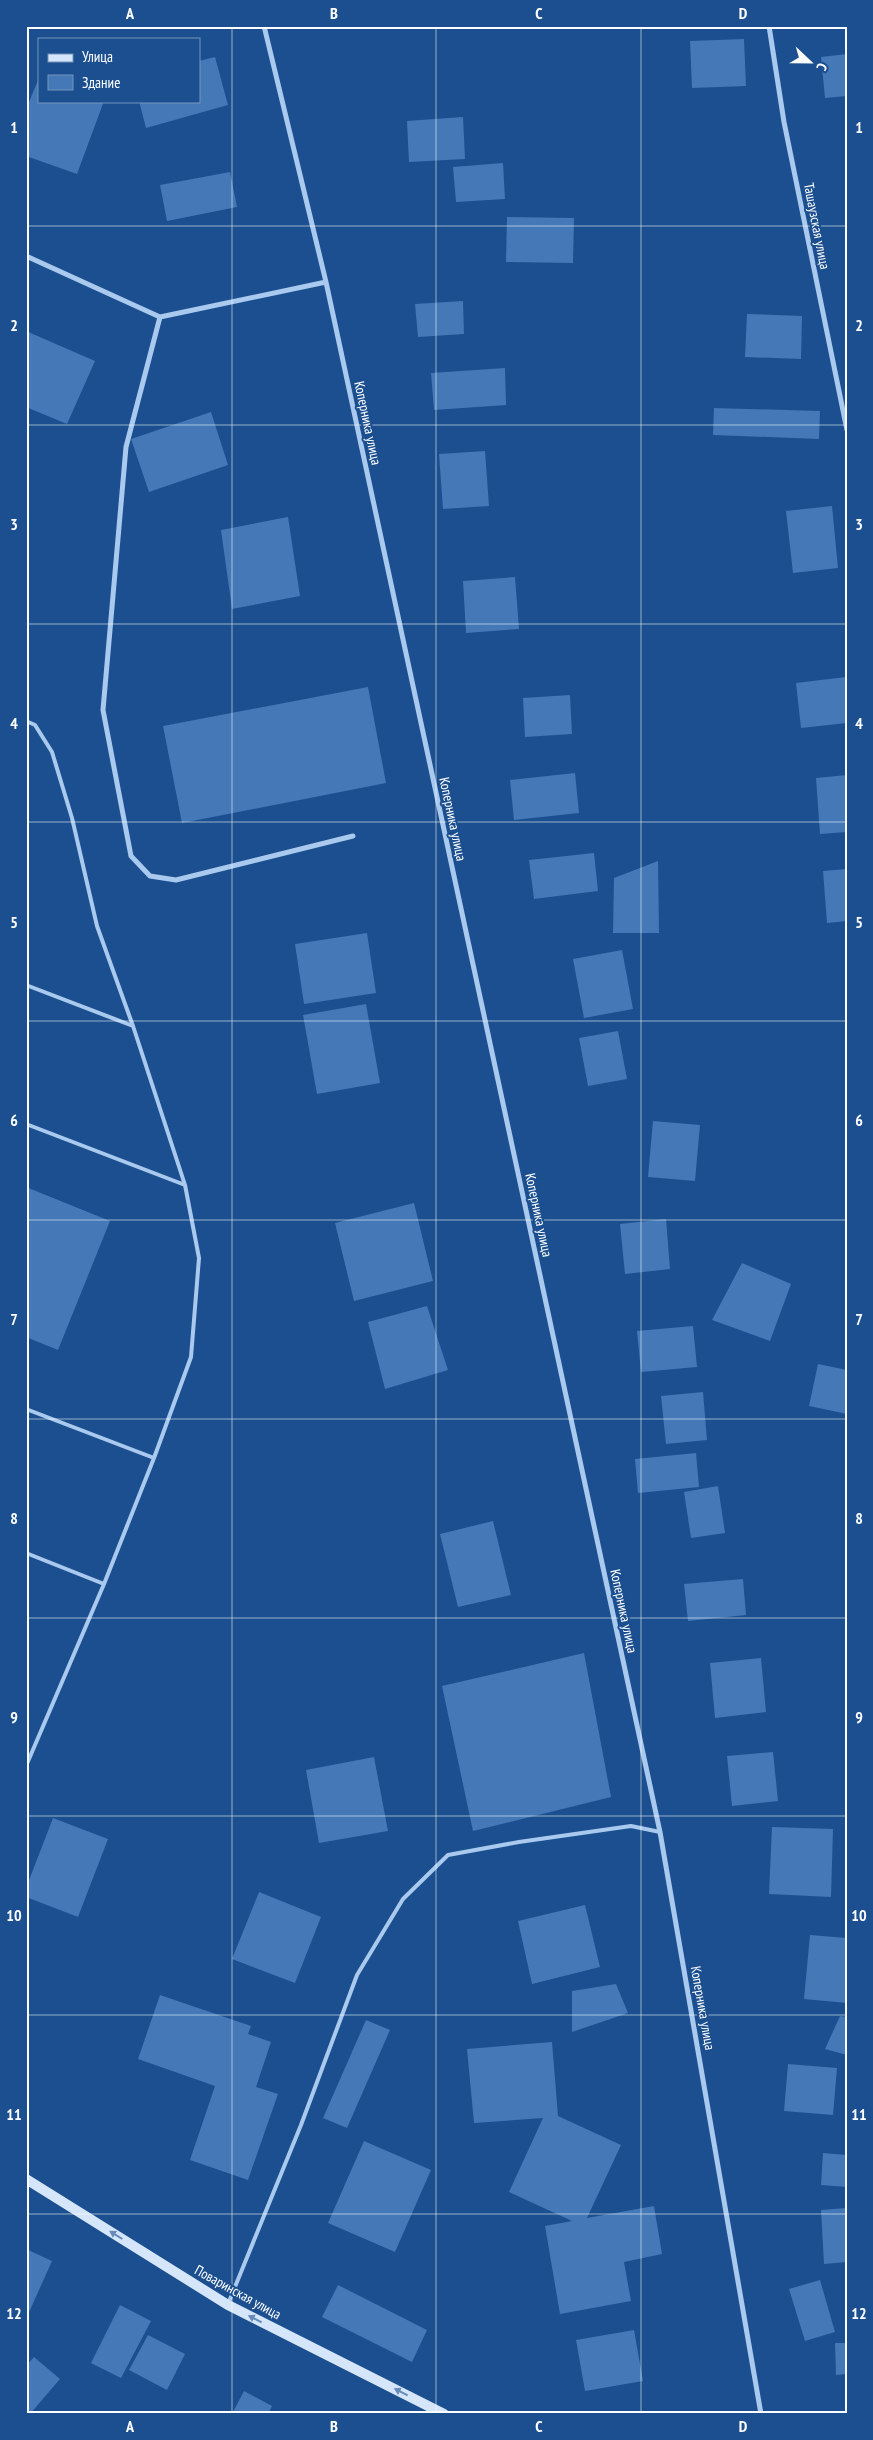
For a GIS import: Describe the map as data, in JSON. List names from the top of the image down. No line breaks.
{"streets":{"main road":["Поваринская улица"],"street":["Ташаузская улица","Коперника улица"]},"one_way":["Поваринская улица"],"legend":["Улица","Здание"],"north":"right","grid":{"columns":["A","B","C","D"],"rows":["1","2","3","4","5","6","7","8","9","10","11","12"]}}
